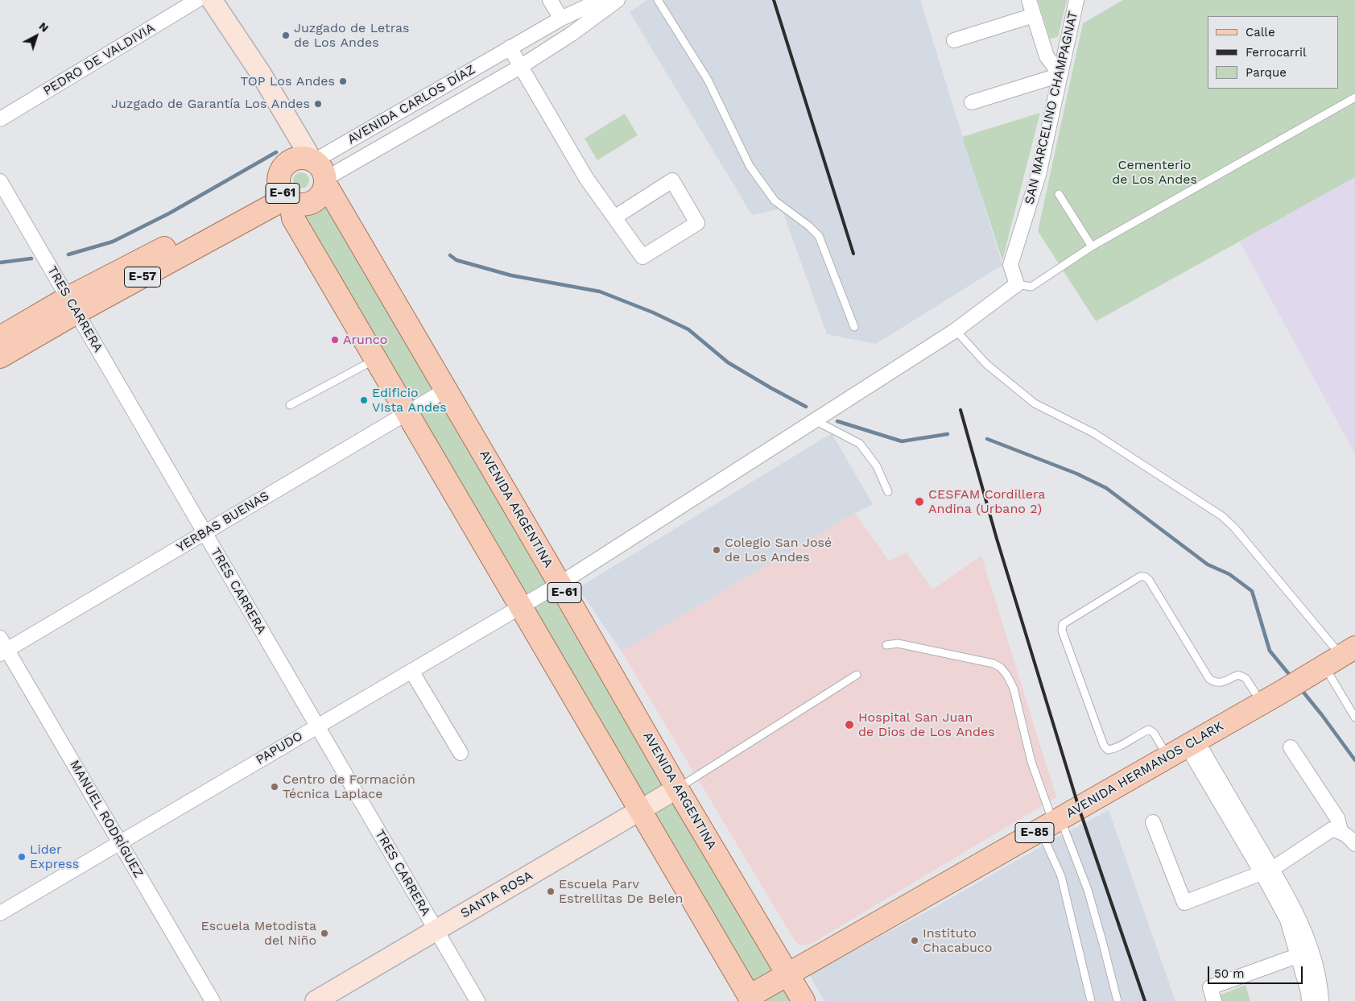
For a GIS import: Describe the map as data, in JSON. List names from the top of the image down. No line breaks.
{"streets":{"main road":["E-61","E-57","AVENIDA ARGENTINA","AVENIDA HERMANOS CLARK","E-85","SANTA ROSA"],"street":["PEDRO DE VALDIVIA","AVENIDA CARLOS DÍAZ","SAN MARCELINO CHAMPAGNAT","TRES CARRERA","YERBAS BUENAS","PAPUDO","MANUEL RODRÍGUEZ"]},"crossings":[["PEDRO DE VALDIVIA","E-61"],["AVENIDA CARLOS DÍAZ","E-61"],["AVENIDA CARLOS DÍAZ","E-57"],["AVENIDA CARLOS DÍAZ","AVENIDA ARGENTINA"],["SAN MARCELINO CHAMPAGNAT","PAPUDO"],["E-61","E-57"],["E-61","AVENIDA ARGENTINA"],["E-61","YERBAS BUENAS"],["E-61","PAPUDO"],["E-61","E-85"],["E-61","SANTA ROSA"],["E-57","TRES CARRERA"],["E-57","AVENIDA ARGENTINA"],["TRES CARRERA","YERBAS BUENAS"],["TRES CARRERA","PAPUDO"],["TRES CARRERA","SANTA ROSA"],["AVENIDA ARGENTINA","YERBAS BUENAS"],["AVENIDA ARGENTINA","PAPUDO"],["AVENIDA ARGENTINA","AVENIDA HERMANOS CLARK"],["AVENIDA ARGENTINA","E-85"],["AVENIDA ARGENTINA","SANTA ROSA"],["YERBAS BUENAS","MANUEL RODRÍGUEZ"],["PAPUDO","MANUEL RODRÍGUEZ"],["AVENIDA HERMANOS CLARK","E-85"]],"parks":["Cementerio de Los Andes"],"places":["Juzgado de Letras de Los Andes","TOP Los Andes","Juzgado de Garantía Los Andes","Arunco","Edificio VIsta Andes","CESFAM Cordillera Andina (Urbano 2)","Colegio San José de Los Andes","Hospital San Juan de Dios de Los Andes","Centro de Formación Técnica Laplace","Lider Express","Escuela Parv Estrellitas De Belen","Escuela Metodista del Niño","Instituto Chacabuco"],"legend":["Calle","Ferrocarril","Parque"],"scale_bar":"50 m","north":"top right"}
